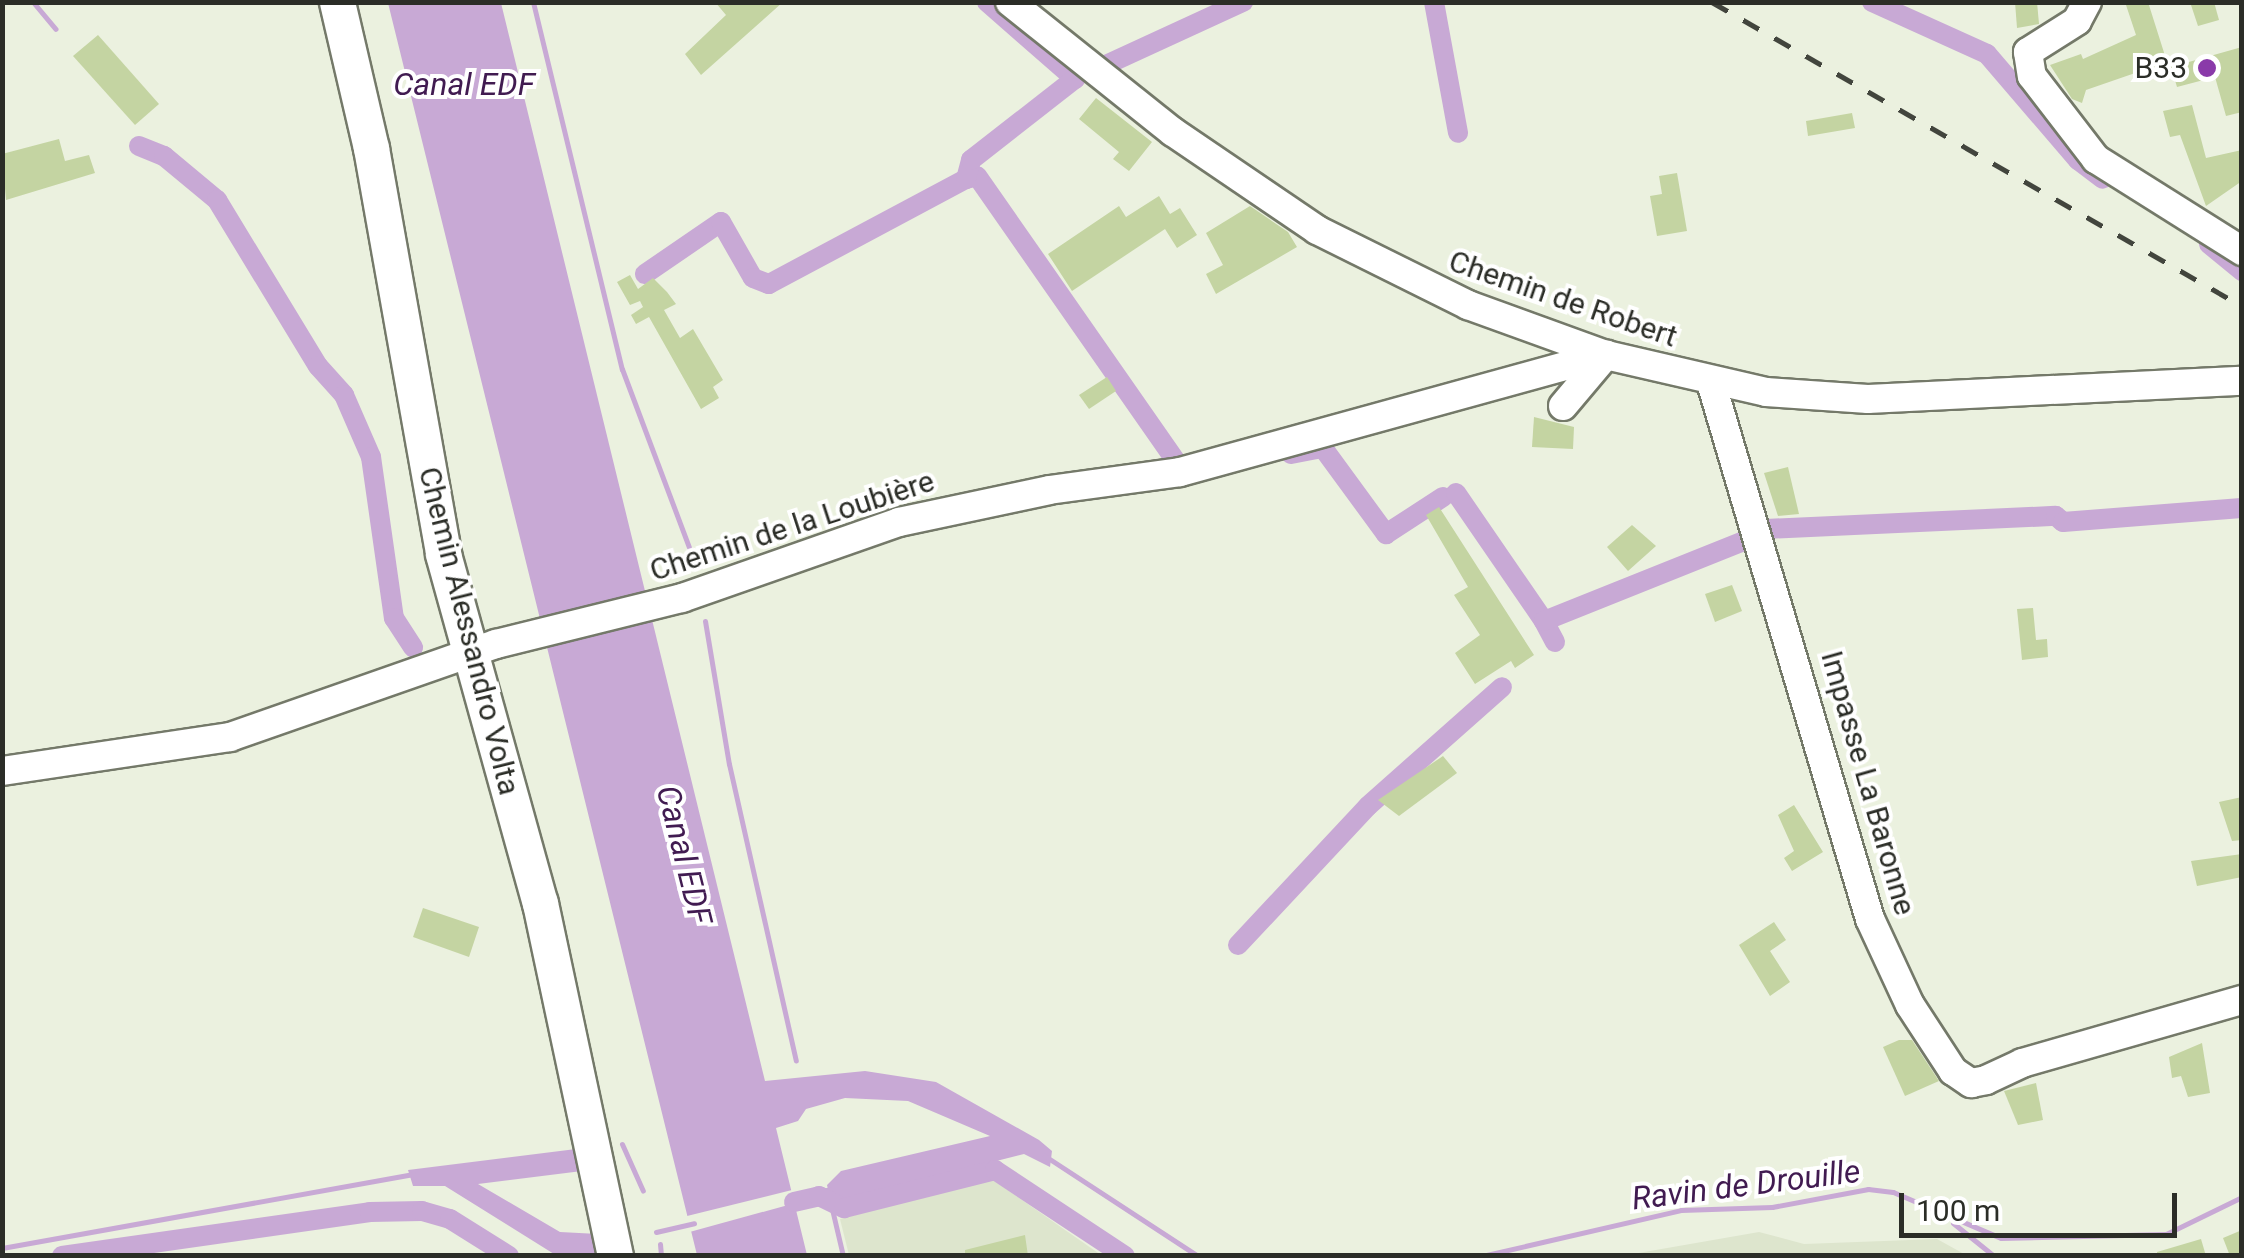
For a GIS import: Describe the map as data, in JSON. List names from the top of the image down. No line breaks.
{"streets":{"main road":["Chemin Alessandro Volta"],"street":["Chemin de Robert","Chemin de la Loubière","Impasse La Baronne"]},"crossings":[["Chemin de Robert","Chemin de la Loubière"],["Chemin de Robert","Impasse La Baronne"],["Chemin de la Loubière","Chemin Alessandro Volta"]],"water":["Canal EDF","Ravin de Drouille"],"places":["B33"],"scale_bar":"100 m"}
